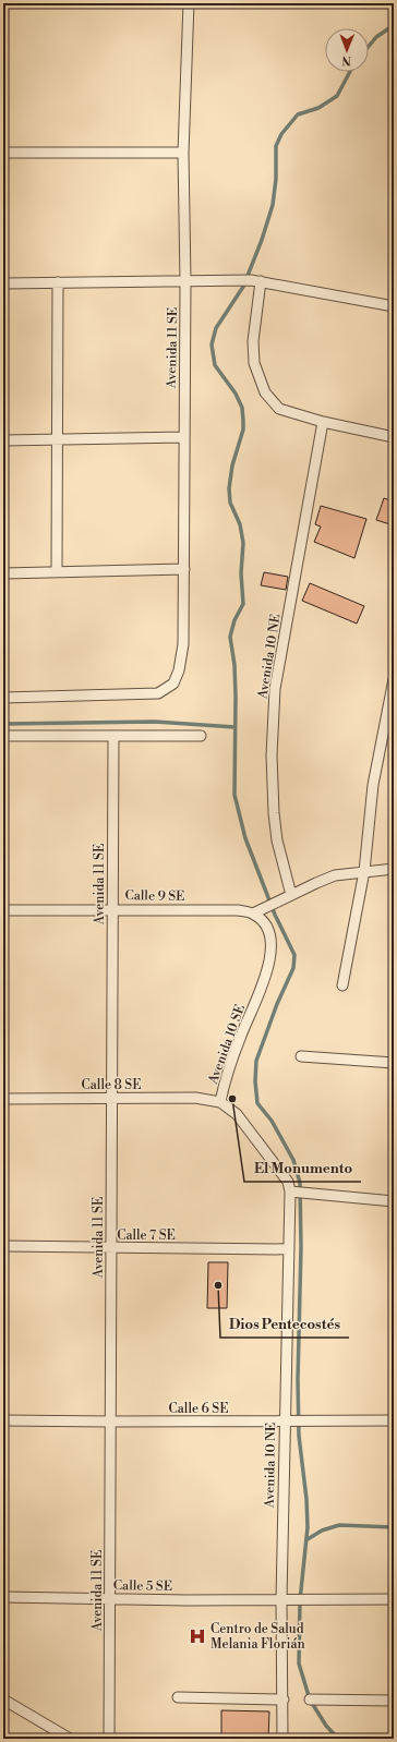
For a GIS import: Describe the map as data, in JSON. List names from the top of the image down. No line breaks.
{"streets":{"street":["Avenida 11 SE","Avenida 10 NE","Calle 9 SE","Avenida 10 SE","Calle 8 SE","Calle 7 SE","Calle 6 SE","Calle 5 SE"]},"crossings":[["Avenida 11 SE","Calle 9 SE"],["Avenida 11 SE","Calle 8 SE"],["Avenida 11 SE","Calle 7 SE"],["Avenida 11 SE","Calle 6 SE"],["Avenida 11 SE","Calle 5 SE"],["Avenida 10 NE","Avenida 10 SE"],["Avenida 10 NE","Calle 7 SE"],["Avenida 10 NE","Calle 6 SE"],["Avenida 10 NE","Calle 5 SE"],["Calle 9 SE","Avenida 10 SE"],["Avenida 10 SE","Calle 8 SE"]],"places":{"other":["El Monumento","Dios Pentecostés"],"hospital":["Centro de Salud Melania Florián"]},"north":"bottom"}
